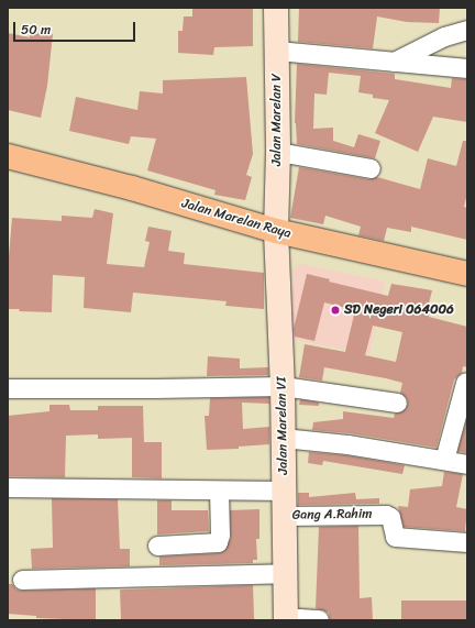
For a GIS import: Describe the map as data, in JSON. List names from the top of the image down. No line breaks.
{"streets":{"main road":["Jalan Marelan Raya"],"street":["Jalan Marelan V","Jalan Marelan VI","Gang A.Rahim"]},"crossings":[["Jalan Marelan V","Jalan Marelan Raya"],["Jalan Marelan V","Jalan Marelan VI"],["Jalan Marelan Raya","Jalan Marelan VI"],["Jalan Marelan VI","Gang A.Rahim"]],"places":["SD Negeri 064006"],"scale_bar":"50 m"}
